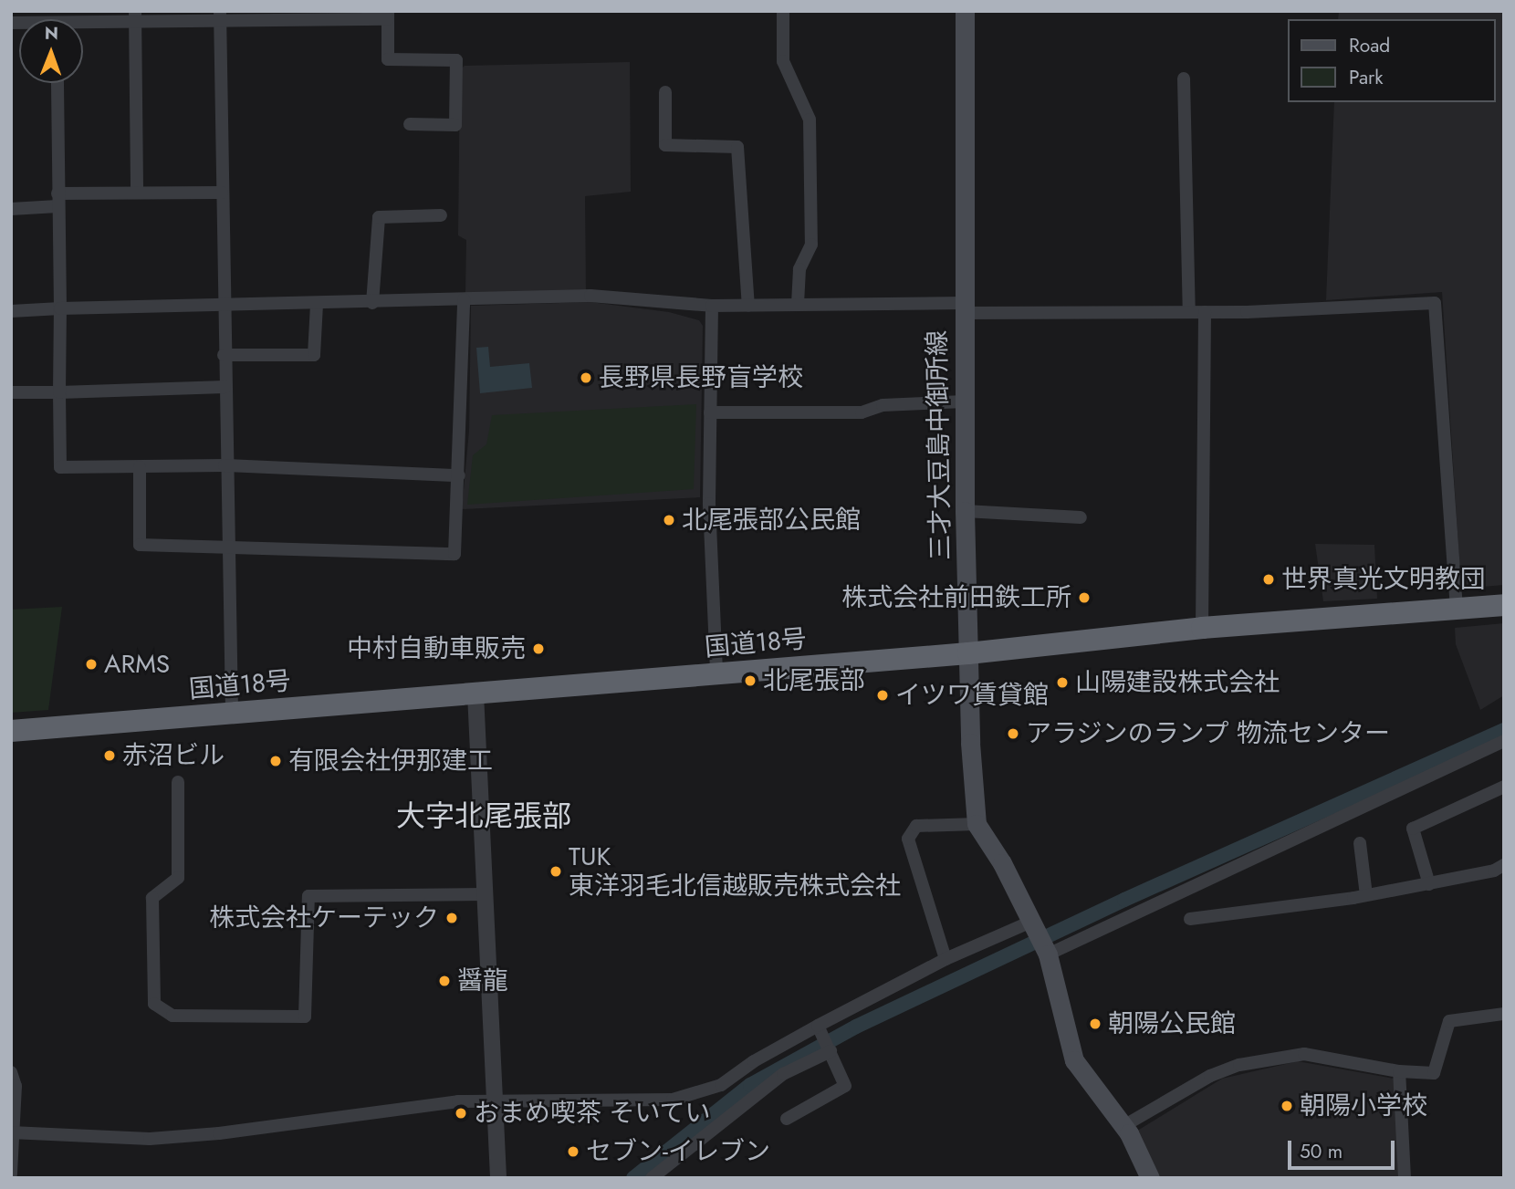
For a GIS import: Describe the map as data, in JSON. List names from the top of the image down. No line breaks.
{"streets":{"highway":["国道18号"],"main road":["三才大豆島中御所線"]},"crossings":[["三才大豆島中御所線","国道18号"]],"districts":["大字北尾張部"],"places":["長野県長野盲学校","北尾張部公民館","世界真光文明教団","株式会社前田鉄工所","中村自動車販売","ARMS","北尾張部","山陽建設株式会社","イツワ賃貸館","アラジンのランプ 物流センター","赤沼ビル","有限会社伊那建工","TUK 東洋羽毛北信越販売株式会社","株式会社ケーテック","醤龍","朝陽公民館","朝陽小学校","おまめ喫茶 そいてい","セブン-イレブン"],"legend":["Road","Park"],"scale_bar":"50 m","north":"top"}
